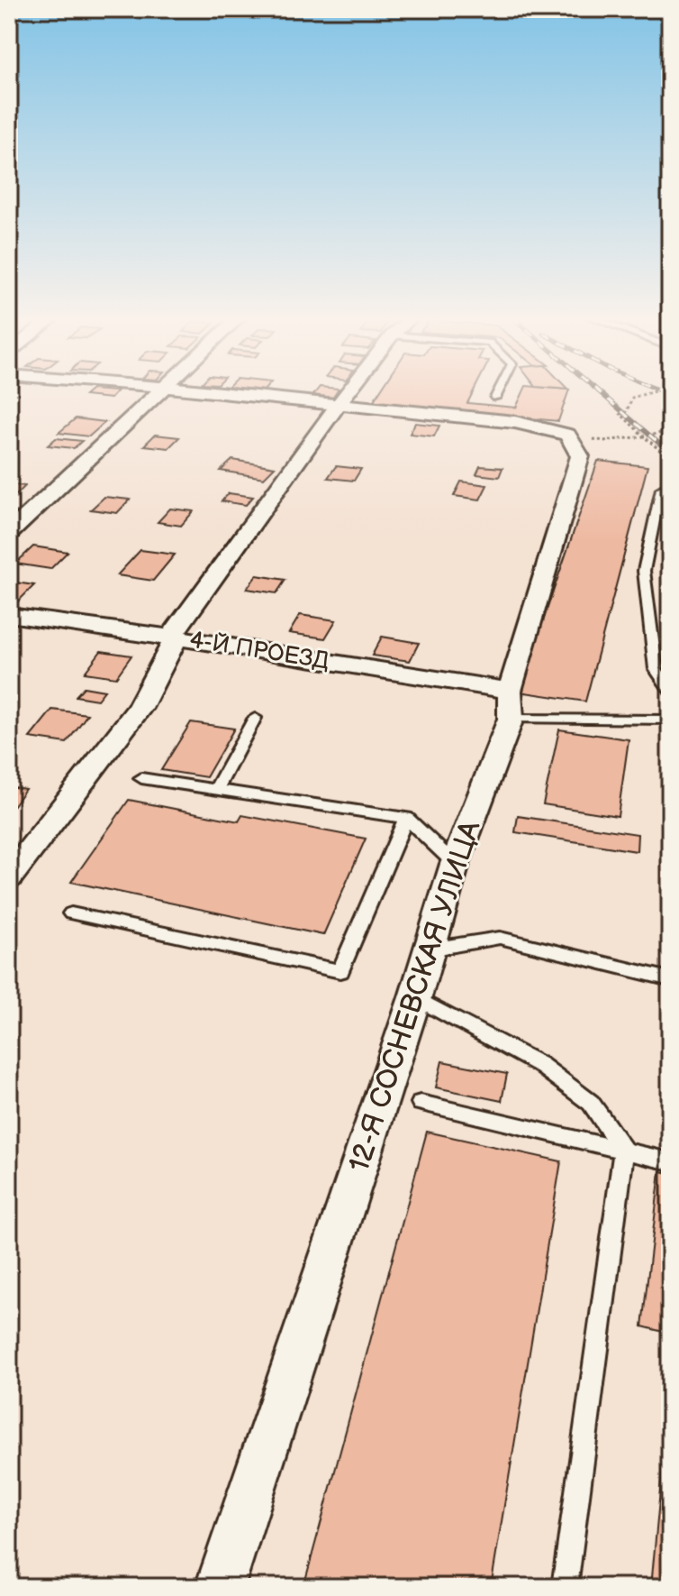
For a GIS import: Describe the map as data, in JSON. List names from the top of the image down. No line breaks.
{"streets":{"street":["4-Й ПРОЕЗД","12-Я СОСНЕВСКАЯ УЛИЦА"]},"crossings":[["4-Й ПРОЕЗД","12-Я СОСНЕВСКАЯ УЛИЦА"]]}
